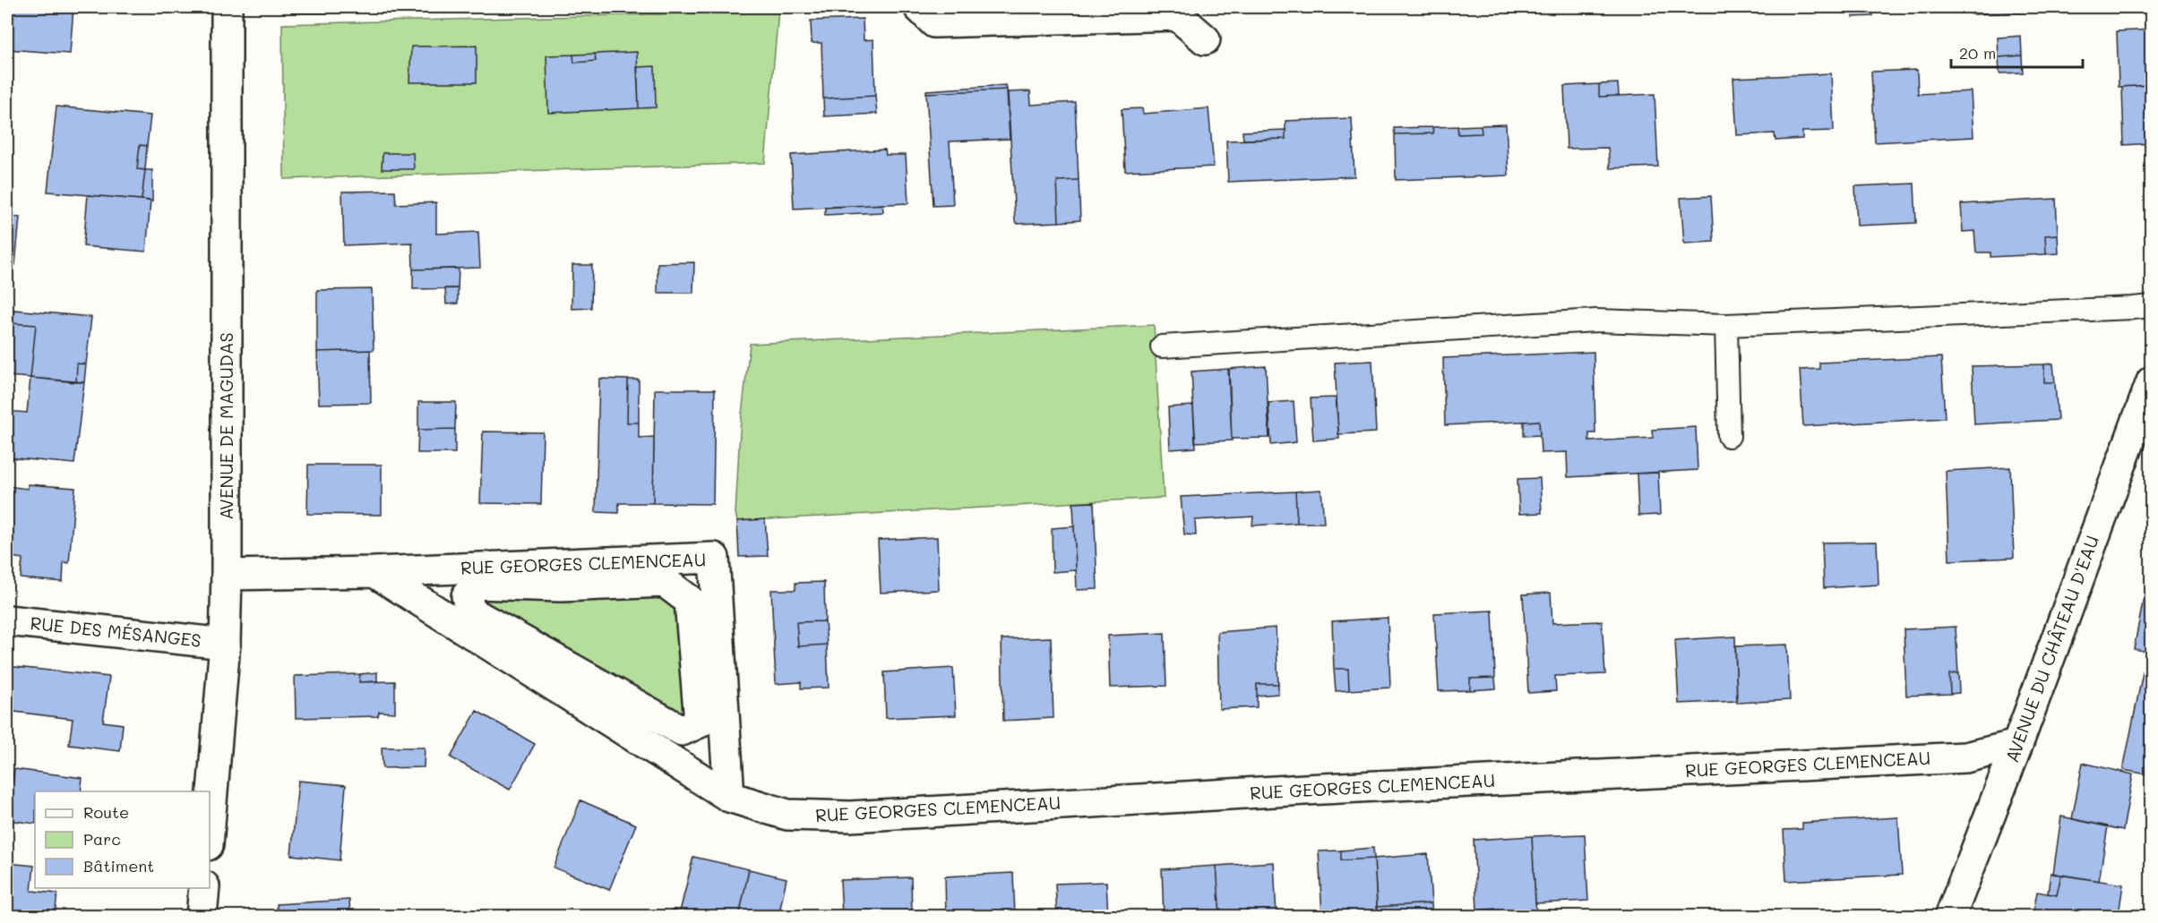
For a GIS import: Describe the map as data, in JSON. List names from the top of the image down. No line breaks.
{"streets":{"street":["AVENUE DE MAGUDAS","RUE GEORGES CLEMENCEAU","RUE DES MÉSANGES","AVENUE DU CHÂTEAU D'EAU"]},"crossings":[["AVENUE DE MAGUDAS","RUE GEORGES CLEMENCEAU"],["AVENUE DE MAGUDAS","RUE DES MÉSANGES"],["RUE GEORGES CLEMENCEAU","AVENUE DU CHÂTEAU D'EAU"]],"legend":["Route","Parc","Bâtiment"],"scale_bar":"20 m"}
